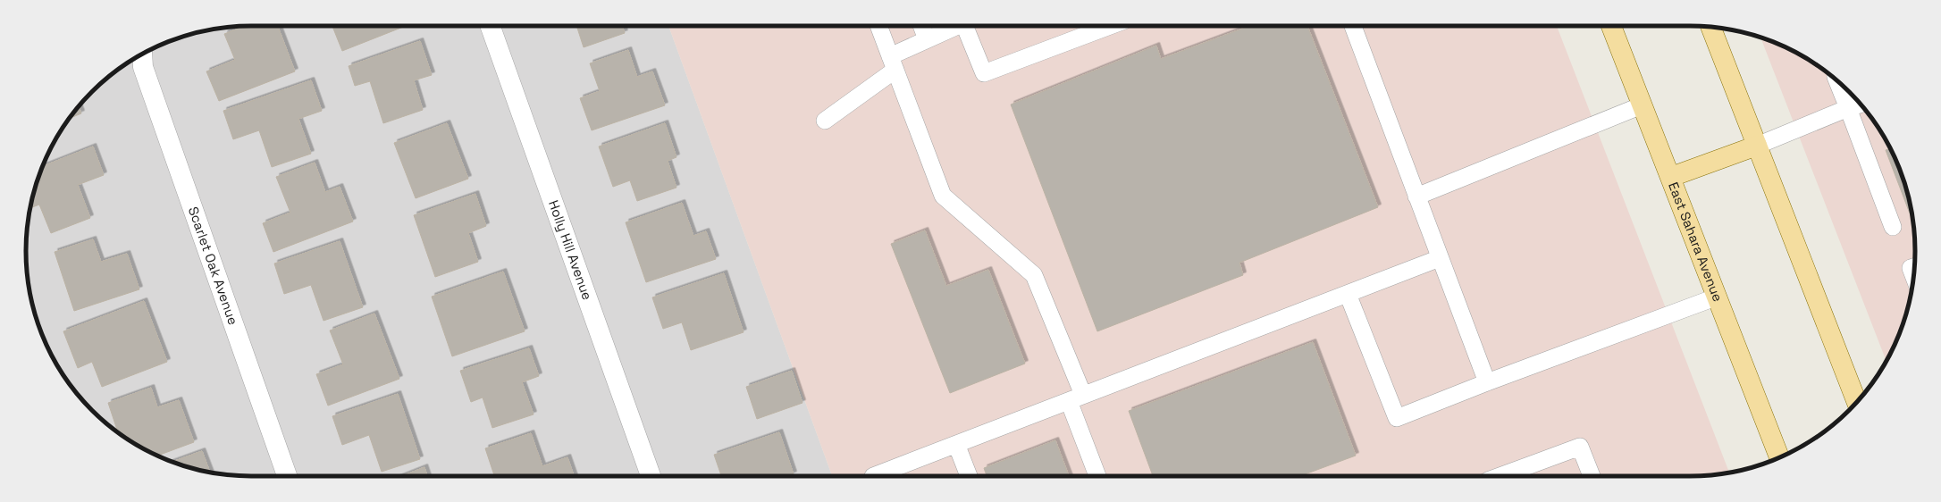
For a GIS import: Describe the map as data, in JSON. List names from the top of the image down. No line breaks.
{"streets":{"main road":["East Sahara Avenue"],"street":["Holly Hill Avenue","Scarlet Oak Avenue"]}}
